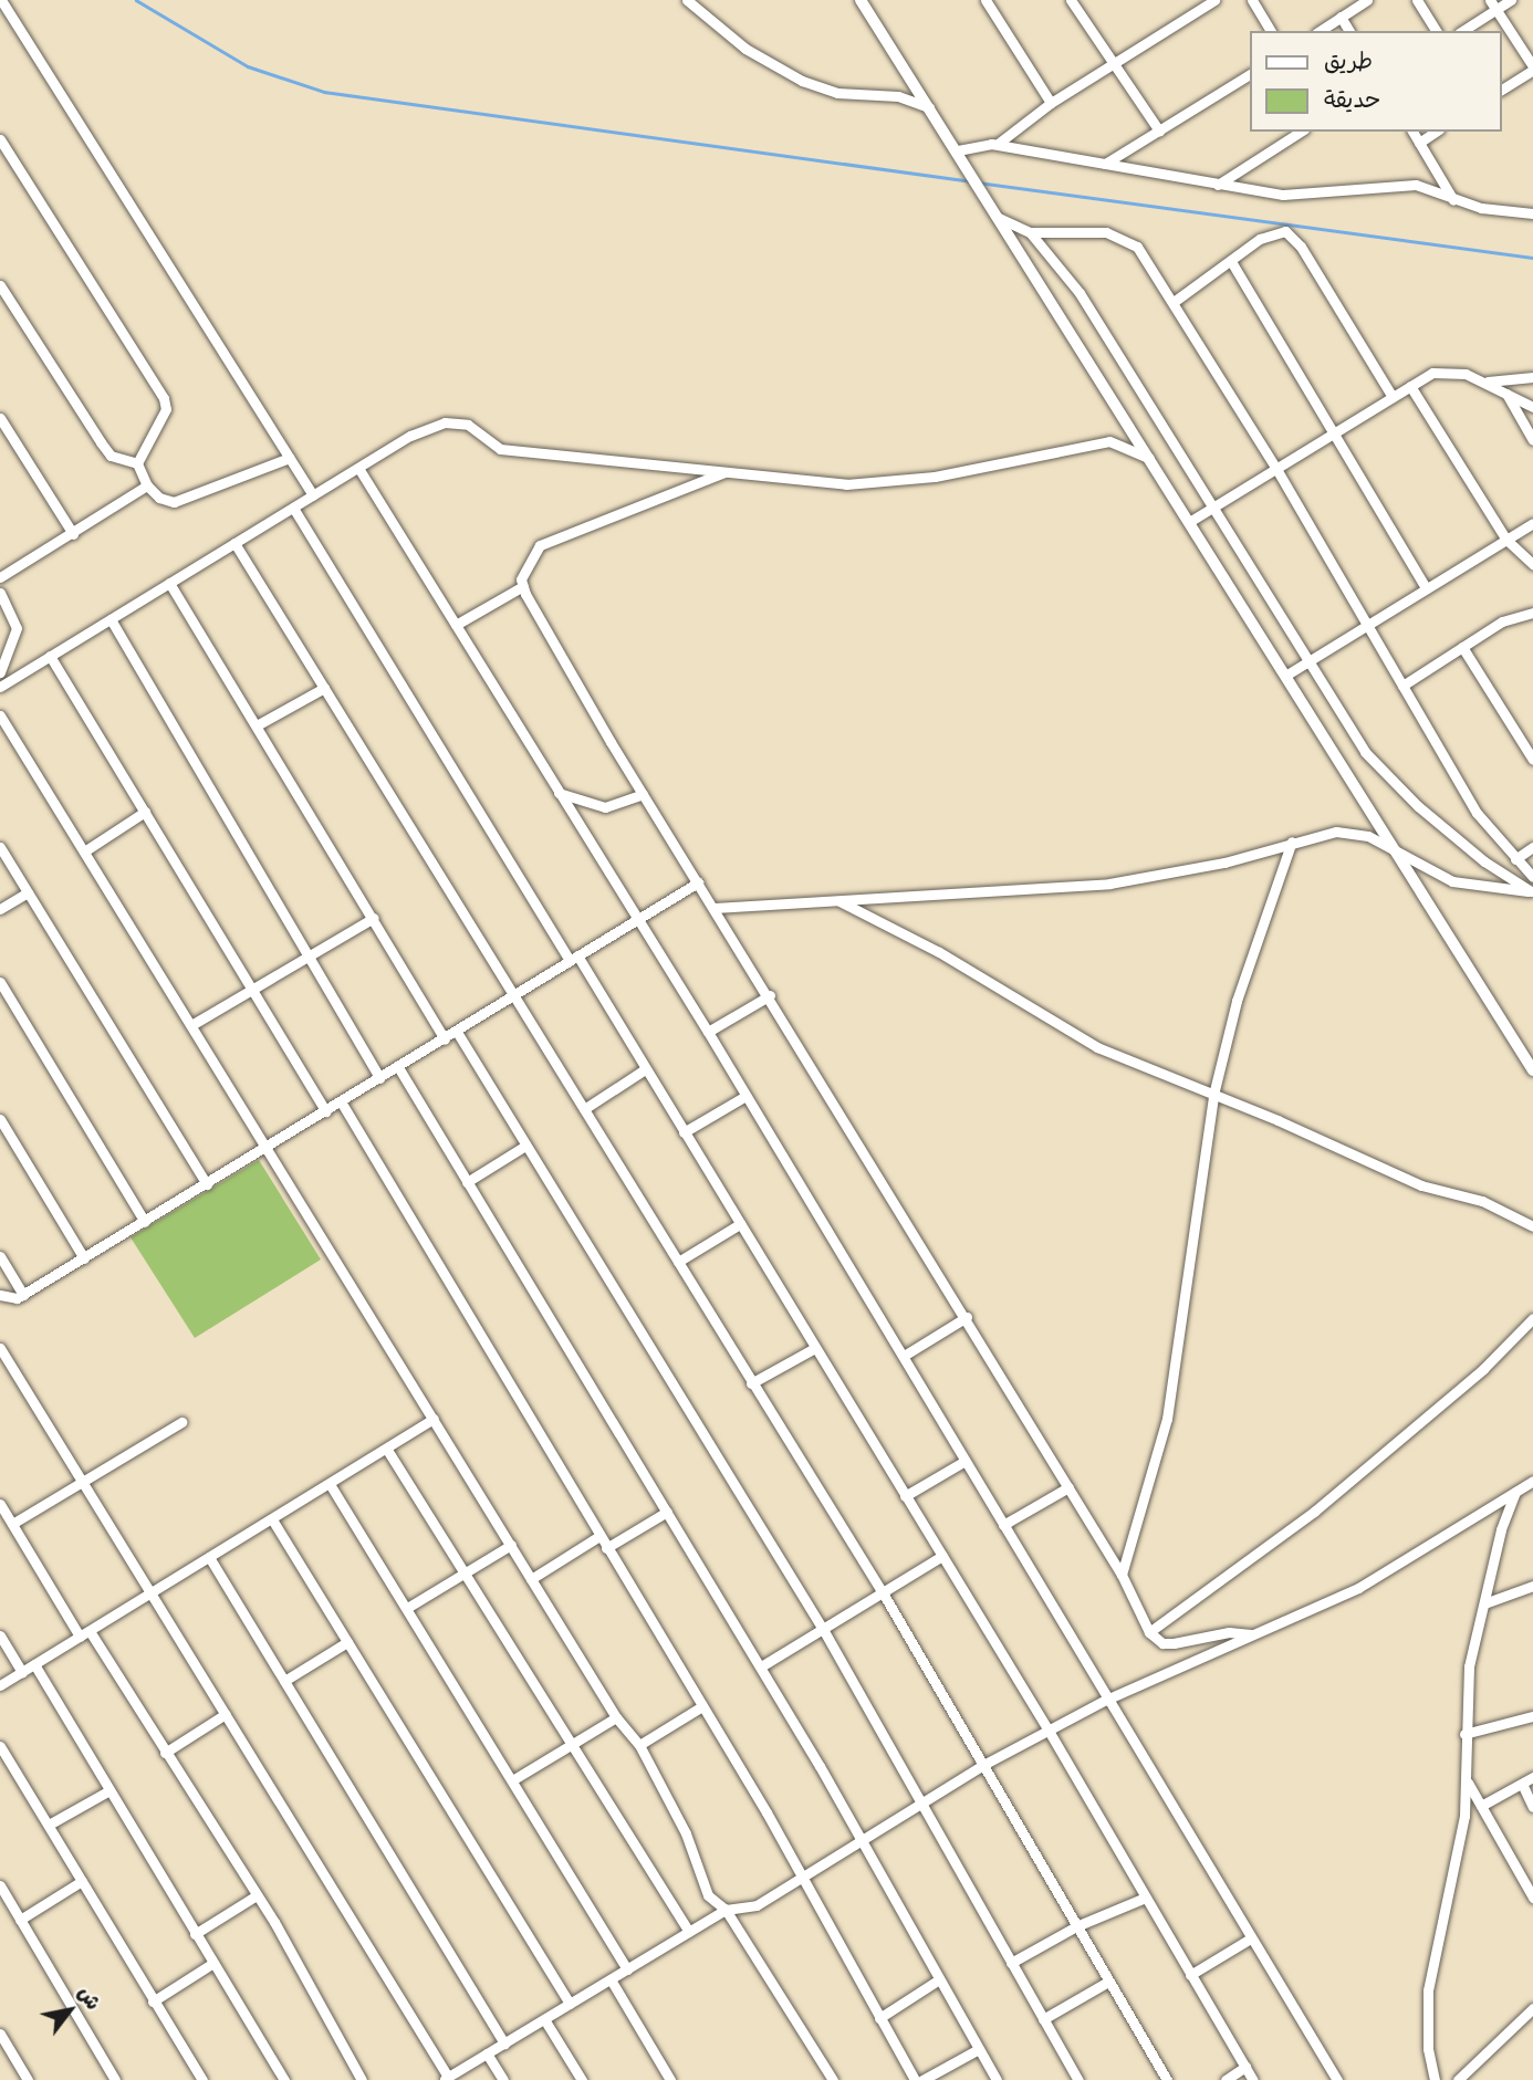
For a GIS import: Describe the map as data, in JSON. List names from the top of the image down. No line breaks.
{"legend":["طريق","حديقة"],"north":"top right"}
